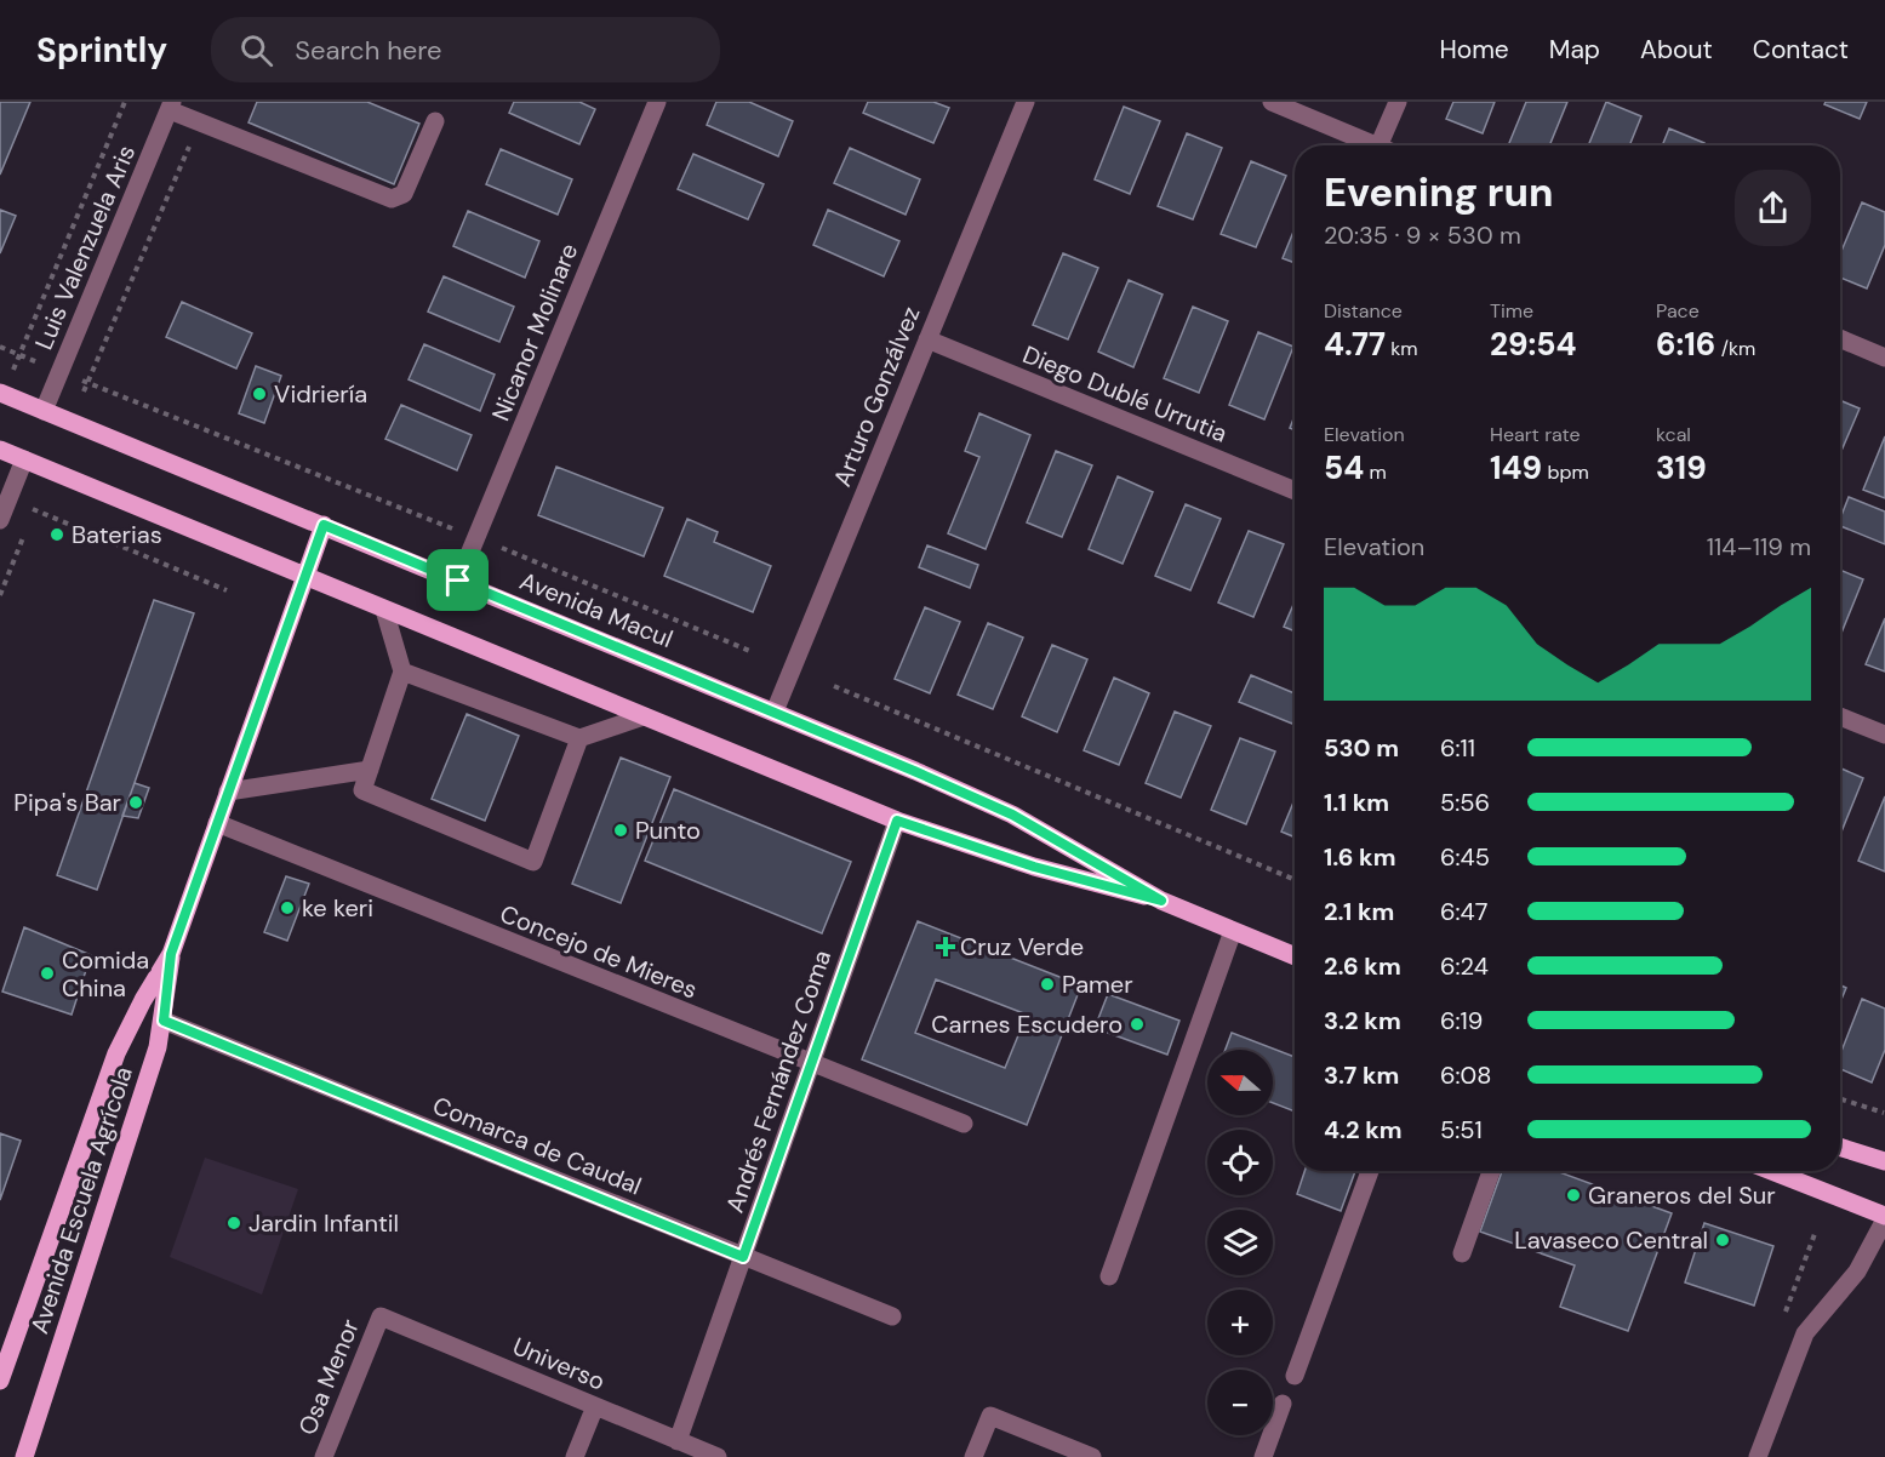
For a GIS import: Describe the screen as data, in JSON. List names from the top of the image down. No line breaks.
{"streets":{"main road":["Avenida Macul","Avenida Escuela Agrícola"],"street":["Luis Valenzuela Aris","Nicanor Molinare","Diego Dublé Urrutia","Arturo Gonzálvez","Concejo de Mieres","Andrés Fernández Coma","Comarca de Caudal","Universo","Osa Menor"]},"crossings":[["Luis Valenzuela Aris","Avenida Macul"],["Nicanor Molinare","Avenida Macul"],["Diego Dublé Urrutia","Arturo Gonzálvez"],["Arturo Gonzálvez","Avenida Macul"],["Avenida Macul","Andrés Fernández Coma"],["Avenida Macul","Avenida Escuela Agrícola"],["Concejo de Mieres","Andrés Fernández Coma"],["Concejo de Mieres","Avenida Escuela Agrícola"],["Andrés Fernández Coma","Comarca de Caudal"],["Andrés Fernández Coma","Universo"],["Comarca de Caudal","Avenida Escuela Agrícola"],["Universo","Osa Menor"]],"places":{"other":["Vidriería","Baterias","Pipa's Bar","Punto","ke keri","Comida China","Pamer","Carnes Escudero","Graneros del Sur","Jardin Infantil","Lavaseco Central"],"health":["Cruz Verde"]},"north":"left","page":{"header":"Sprintly","search":"Search here","nav":["Home","Map","About","Contact"],"heading":["Evening run","20:35 · 9 × 530 m"],"stats":[["Distance","4.77 km"],["Time","29:54"],["Pace","6:16 /km"],["Elevation","54 m"],["Heart rate","149 bpm"],["kcal","319"]],"chart":["Elevation","114–119 m"],"list":[{"name":"530 m","note":"6:11"},{"name":"1.1 km","note":"5:56"},{"name":"1.6 km","note":"6:45"},{"name":"2.1 km","note":"6:47"},{"name":"2.6 km","note":"6:24"},{"name":"3.2 km","note":"6:19"},{"name":"3.7 km","note":"6:08"},{"name":"4.2 km","note":"5:51"}],"map_buttons":["+","−"]}}
